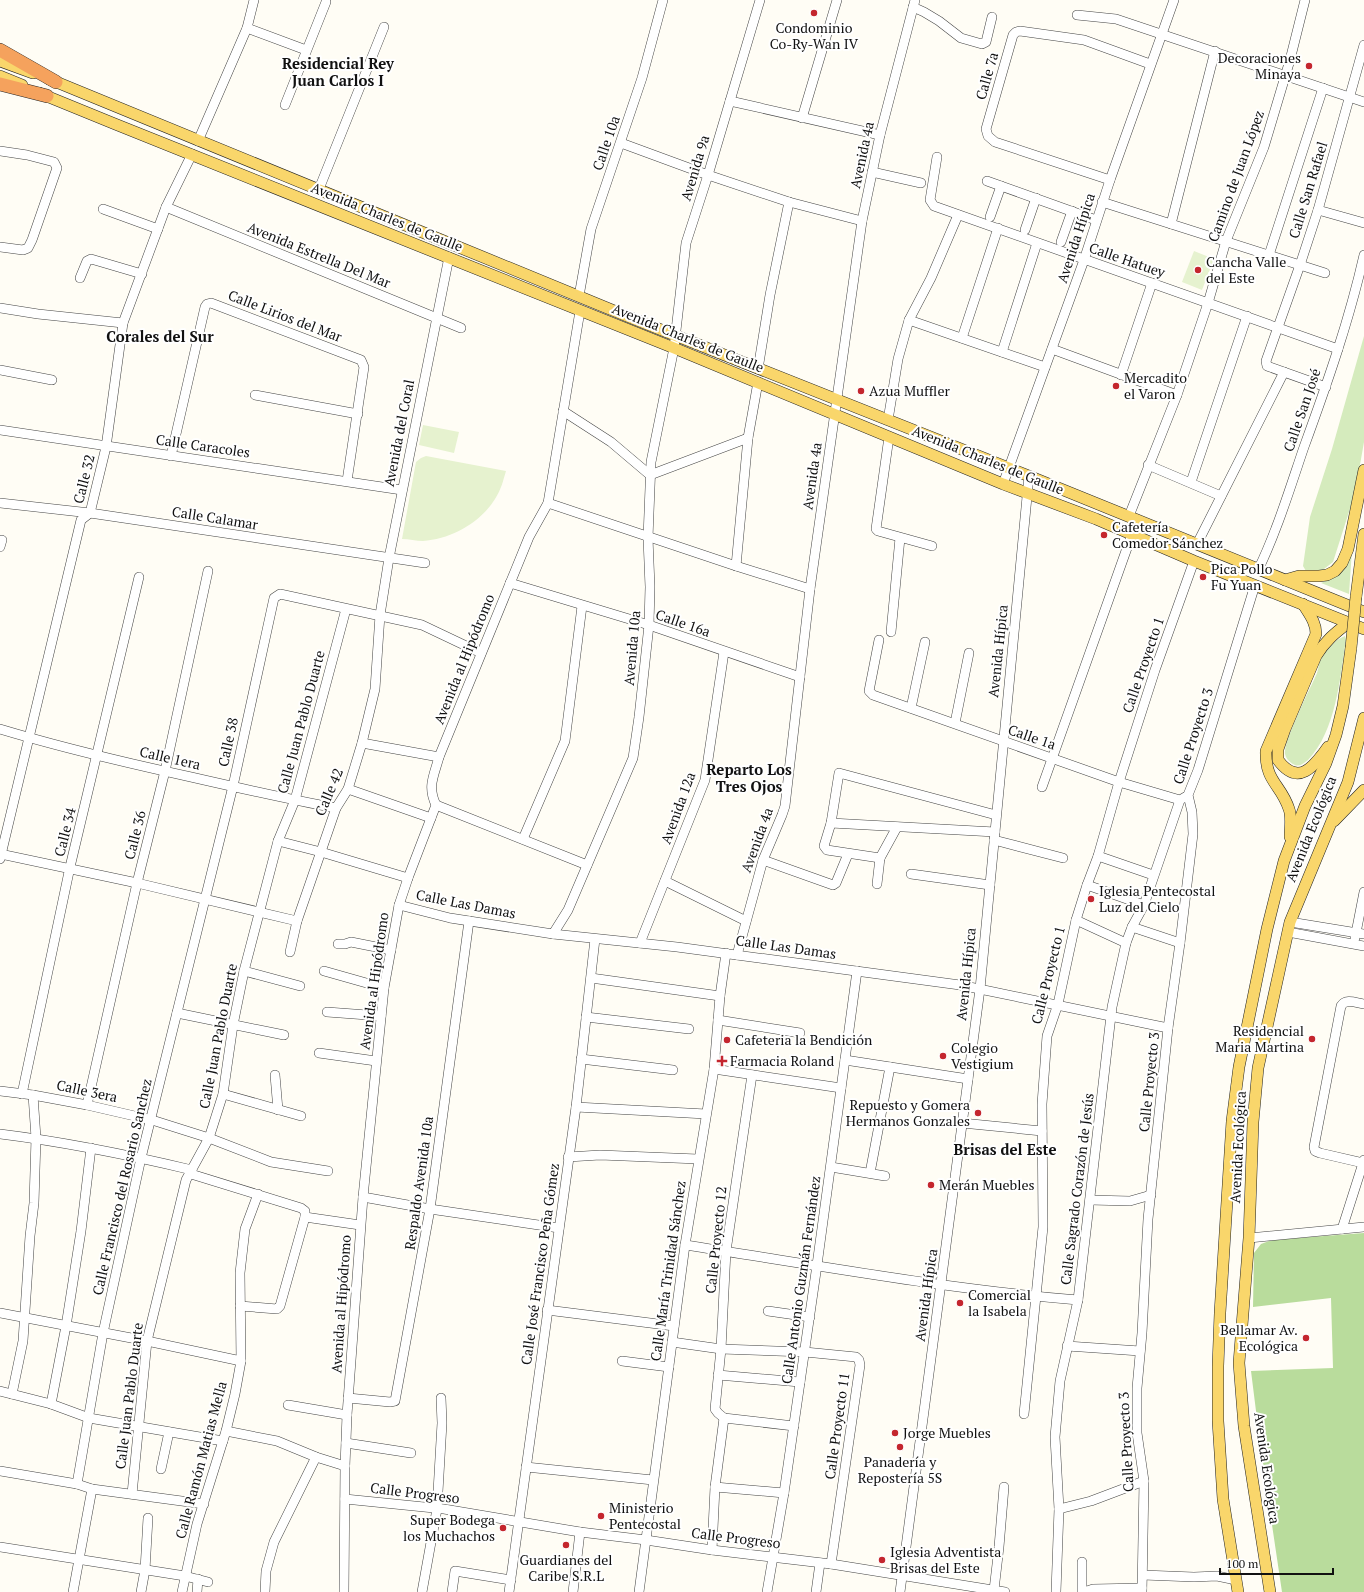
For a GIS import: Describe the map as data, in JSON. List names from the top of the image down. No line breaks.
{"streets":{"main road":["Avenida Charles de Gaulle","Avenida Ecológica"],"street":["Calle 7a","Calle 10a","Avenida 4a","Avenida 9a","Camino de Juan López","Calle San Rafael","Avenida Hípica","Avenida Estrella Del Mar","Calle Hatuey","Calle Lirios del Mar","Calle San José","Avenida del Coral","Calle Caracoles","Calle 32","Calle Calamar","Calle 16a","Avenida 10a","Avenida al Hipódromo","Calle Proyecto 1","Calle Juan Pablo Duarte","Calle Proyecto 3","Calle 1a","Calle 38","Calle 1era","Calle 42","Avenida 12a","Calle 34","Calle 36","Calle Las Damas","Calle 3era","Respaldo Avenida 10a","Calle Francisco del Rosario Sanchez","Calle Sagrado Corazón de Jesús","Calle Proyecto 12","Calle José Francisco Peña Gómez","Calle María Trinidad Sánchez","Calle Antonio Guzmán Fernández","Calle Proyecto 11","Calle Ramón Matias Mella","Calle Progreso"]},"crossings":[["Calle 7a","Avenida Hípica"],["Calle 10a","Avenida Charles de Gaulle"],["Avenida 4a","Avenida Charles de Gaulle"],["Avenida 4a","Calle 16a"],["Avenida 4a","Calle Las Damas"],["Avenida 9a","Avenida Charles de Gaulle"],["Avenida 9a","Avenida 10a"],["Camino de Juan López","Avenida Charles de Gaulle"],["Camino de Juan López","Calle Hatuey"],["Calle San Rafael","Calle Hatuey"],["Avenida Charles de Gaulle","Avenida Hípica"],["Avenida Charles de Gaulle","Calle San José"],["Avenida Charles de Gaulle","Avenida del Coral"],["Avenida Charles de Gaulle","Calle 32"],["Avenida Charles de Gaulle","Avenida 10a"],["Avenida Charles de Gaulle","Avenida al Hipódromo"],["Avenida Charles de Gaulle","Calle Proyecto 1"],["Avenida Charles de Gaulle","Calle Proyecto 3"],["Avenida Hípica","Calle Hatuey"],["Avenida Hípica","Calle 1a"],["Avenida Hípica","Calle Las Damas"],["Avenida Hípica","Calle Progreso"],["Avenida Estrella Del Mar","Avenida del Coral"],["Avenida Estrella Del Mar","Calle 32"],["Calle Hatuey","Calle San José"],["Calle Lirios del Mar","Calle Caracoles"],["Avenida del Coral","Calle Caracoles"],["Avenida del Coral","Calle Calamar"],["Avenida del Coral","Calle 42"],["Calle Caracoles","Calle 32"],["Calle 32","Calle Calamar"],["Calle 32","Calle 1era"],["Calle 16a","Avenida 10a"],["Calle 16a","Avenida al Hipódromo"],["Calle 16a","Avenida 12a"],["Avenida 10a","Calle Las Damas"],["Avenida al Hipódromo","Calle Las Damas"],["Avenida al Hipódromo","Respaldo Avenida 10a"],["Avenida al Hipódromo","Calle Progreso"],["Calle Proyecto 1","Calle 1a"],["Calle Proyecto 1","Calle Las Damas"],["Calle Juan Pablo Duarte","Calle 38"],["Calle Juan Pablo Duarte","Calle 1era"],["Calle Juan Pablo Duarte","Calle 3era"],["Calle Proyecto 3","Calle 1a"],["Calle Proyecto 3","Calle Las Damas"],["Calle Proyecto 3","Calle Sagrado Corazón de Jesús"],["Calle 1a","Calle Sagrado Corazón de Jesús"],["Calle 38","Calle 1era"],["Calle 38","Calle Francisco del Rosario Sanchez"],["Calle 1era","Calle 42"],["Calle 1era","Calle 34"],["Calle 1era","Calle 36"],["Avenida 12a","Calle Las Damas"],["Calle 34","Calle 3era"],["Calle 36","Calle 3era"],["Calle Las Damas","Respaldo Avenida 10a"],["Calle Las Damas","Calle Sagrado Corazón de Jesús"],["Calle Las Damas","Calle José Francisco Peña Gómez"],["Calle Las Damas","Calle María Trinidad Sánchez"],["Calle Las Damas","Calle Antonio Guzmán Fernández"],["Calle 3era","Calle Francisco del Rosario Sanchez"],["Calle Proyecto 12","Calle Proyecto 11"],["Calle José Francisco Peña Gómez","Calle Progreso"],["Calle María Trinidad Sánchez","Calle Proyecto 11"],["Calle María Trinidad Sánchez","Calle Progreso"],["Calle Antonio Guzmán Fernández","Calle Proyecto 11"],["Calle Antonio Guzmán Fernández","Calle Progreso"],["Calle Proyecto 11","Calle Progreso"]],"districts":["Residencial Rey Juan Carlos I","Corales del Sur","Reparto Los Tres Ojos","Brisas del Este"],"places":{"other":["Condominio Co-Ry-Wan IV","Decoraciones Minaya","Cancha Valle del Este","Mercadito el Varon","Azua Muffler","Cafetería Comedor Sánchez","Pica Pollo Fu Yuan","Iglesia Pentecostal Luz del Cielo","Residencial Maria Martina","Cafeteria la Bendición","Colegio Vestigium","Repuesto y Gomera Hermanos Gonzales","Merán Muebles","Comercial la Isabela","Bellamar Av. Ecológica","Jorge Muebles","Panadería y Repostería 5S","Ministerio Pentecostal","Super Bodega los Muchachos","Guardianes del Caribe S.R.L","Iglesia Adventista Brisas del Este"],"health":["Farmacia Roland"]},"scale_bar":"100 m"}
